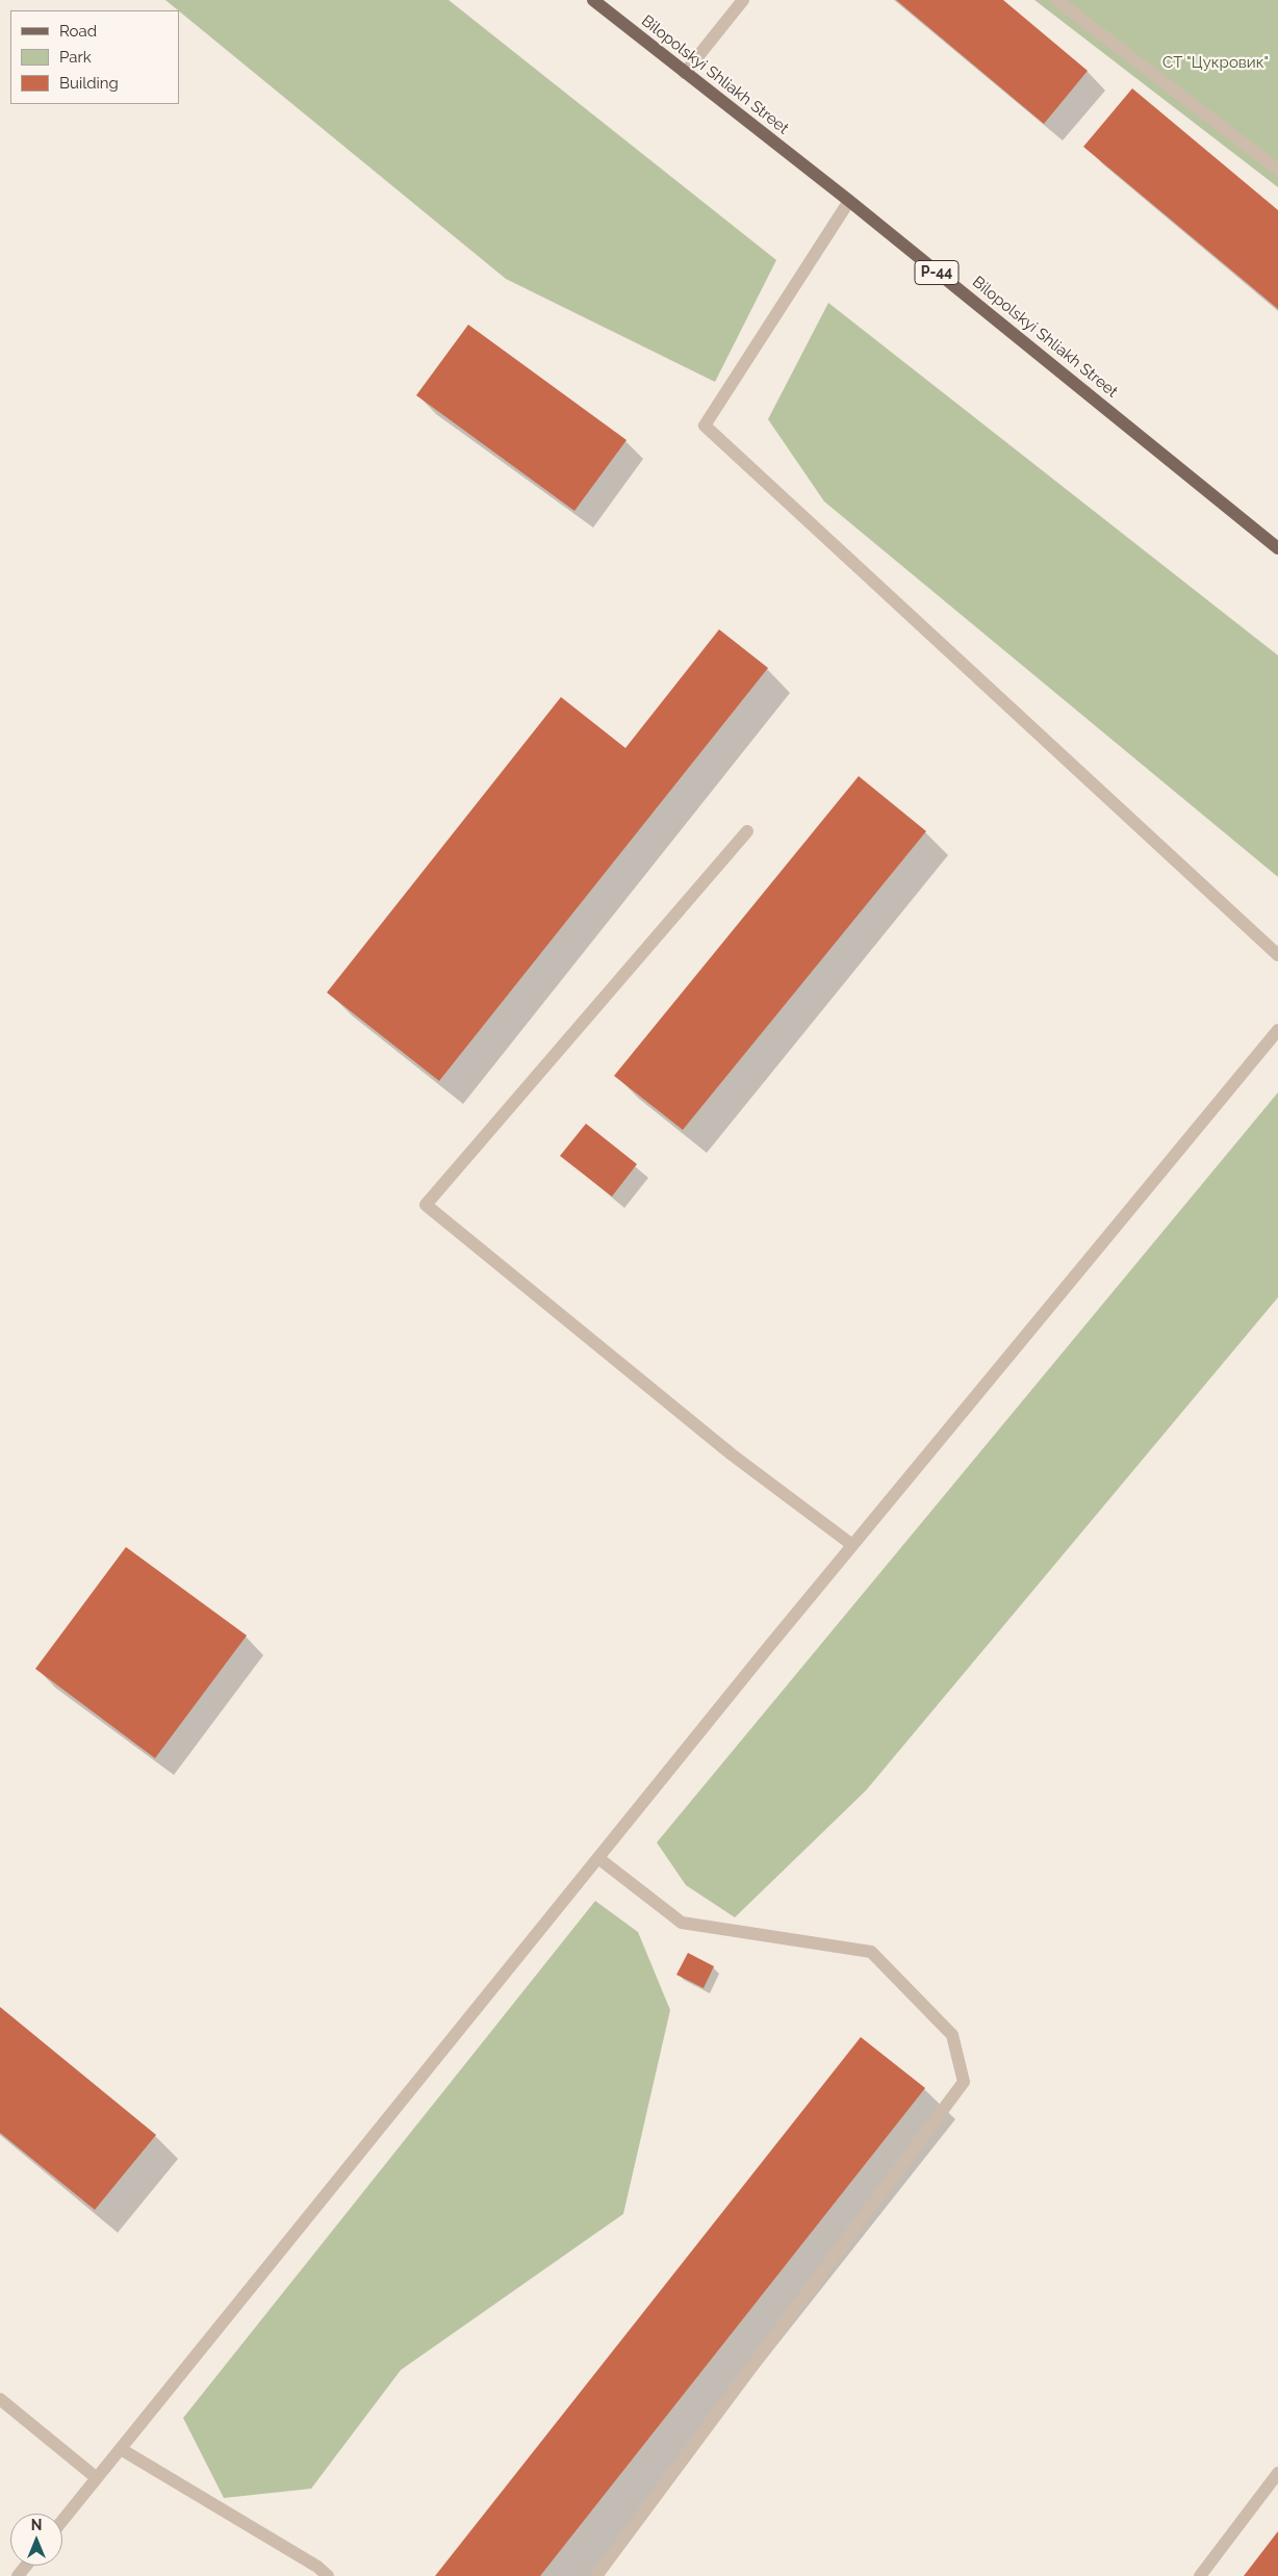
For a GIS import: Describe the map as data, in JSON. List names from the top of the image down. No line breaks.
{"streets":{"main road":["Bilopolskyi Shliakh Street","Р-44"]},"parks":["СТ \"Цукровик\""],"legend":["Road","Park","Building"],"north":"top"}
